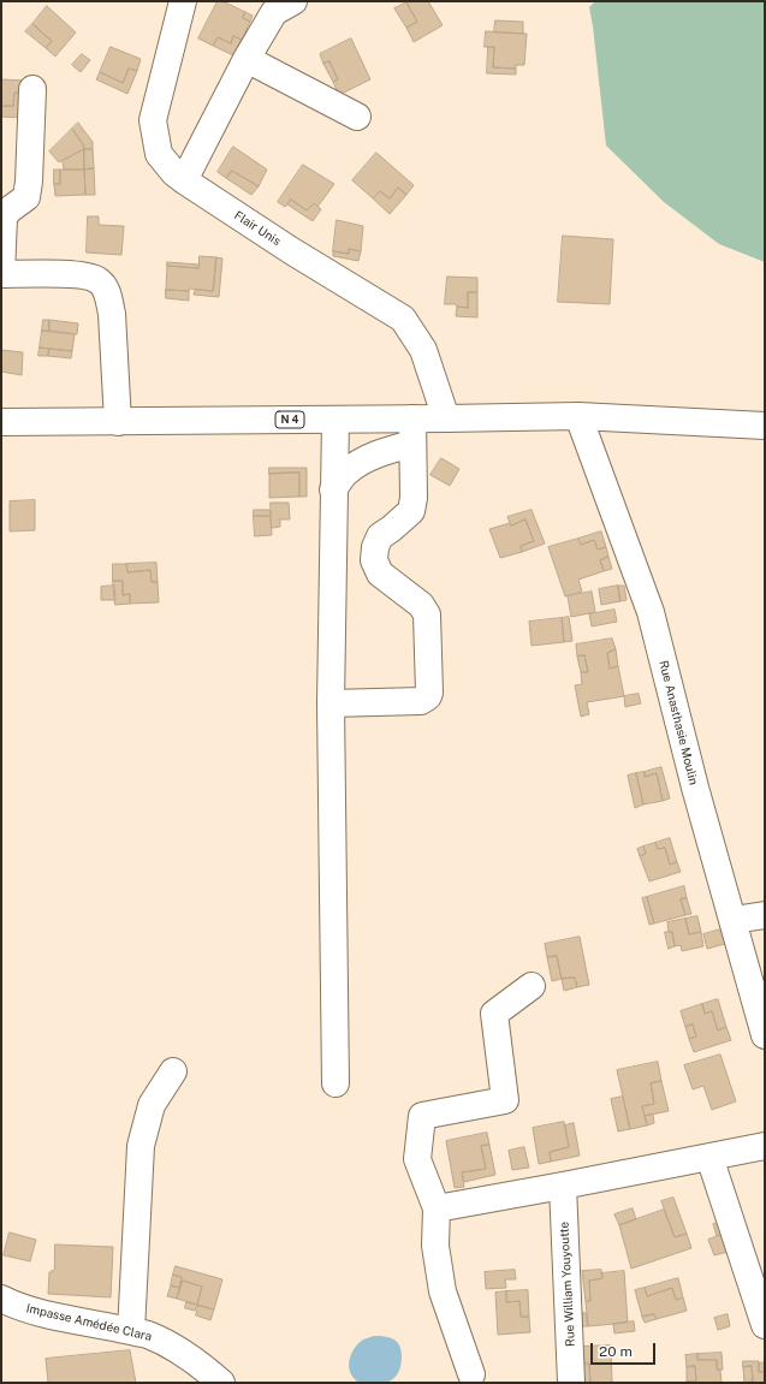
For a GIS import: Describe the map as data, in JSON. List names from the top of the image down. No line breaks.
{"streets":{"street":["Flair Unis","N 4","Rue Anasthasie Moulin","Rue William Youyoutte","Impasse Amédée Clara"]},"crossings":[["Flair Unis","N 4"],["N 4","Rue Anasthasie Moulin"]],"scale_bar":"20 m"}
